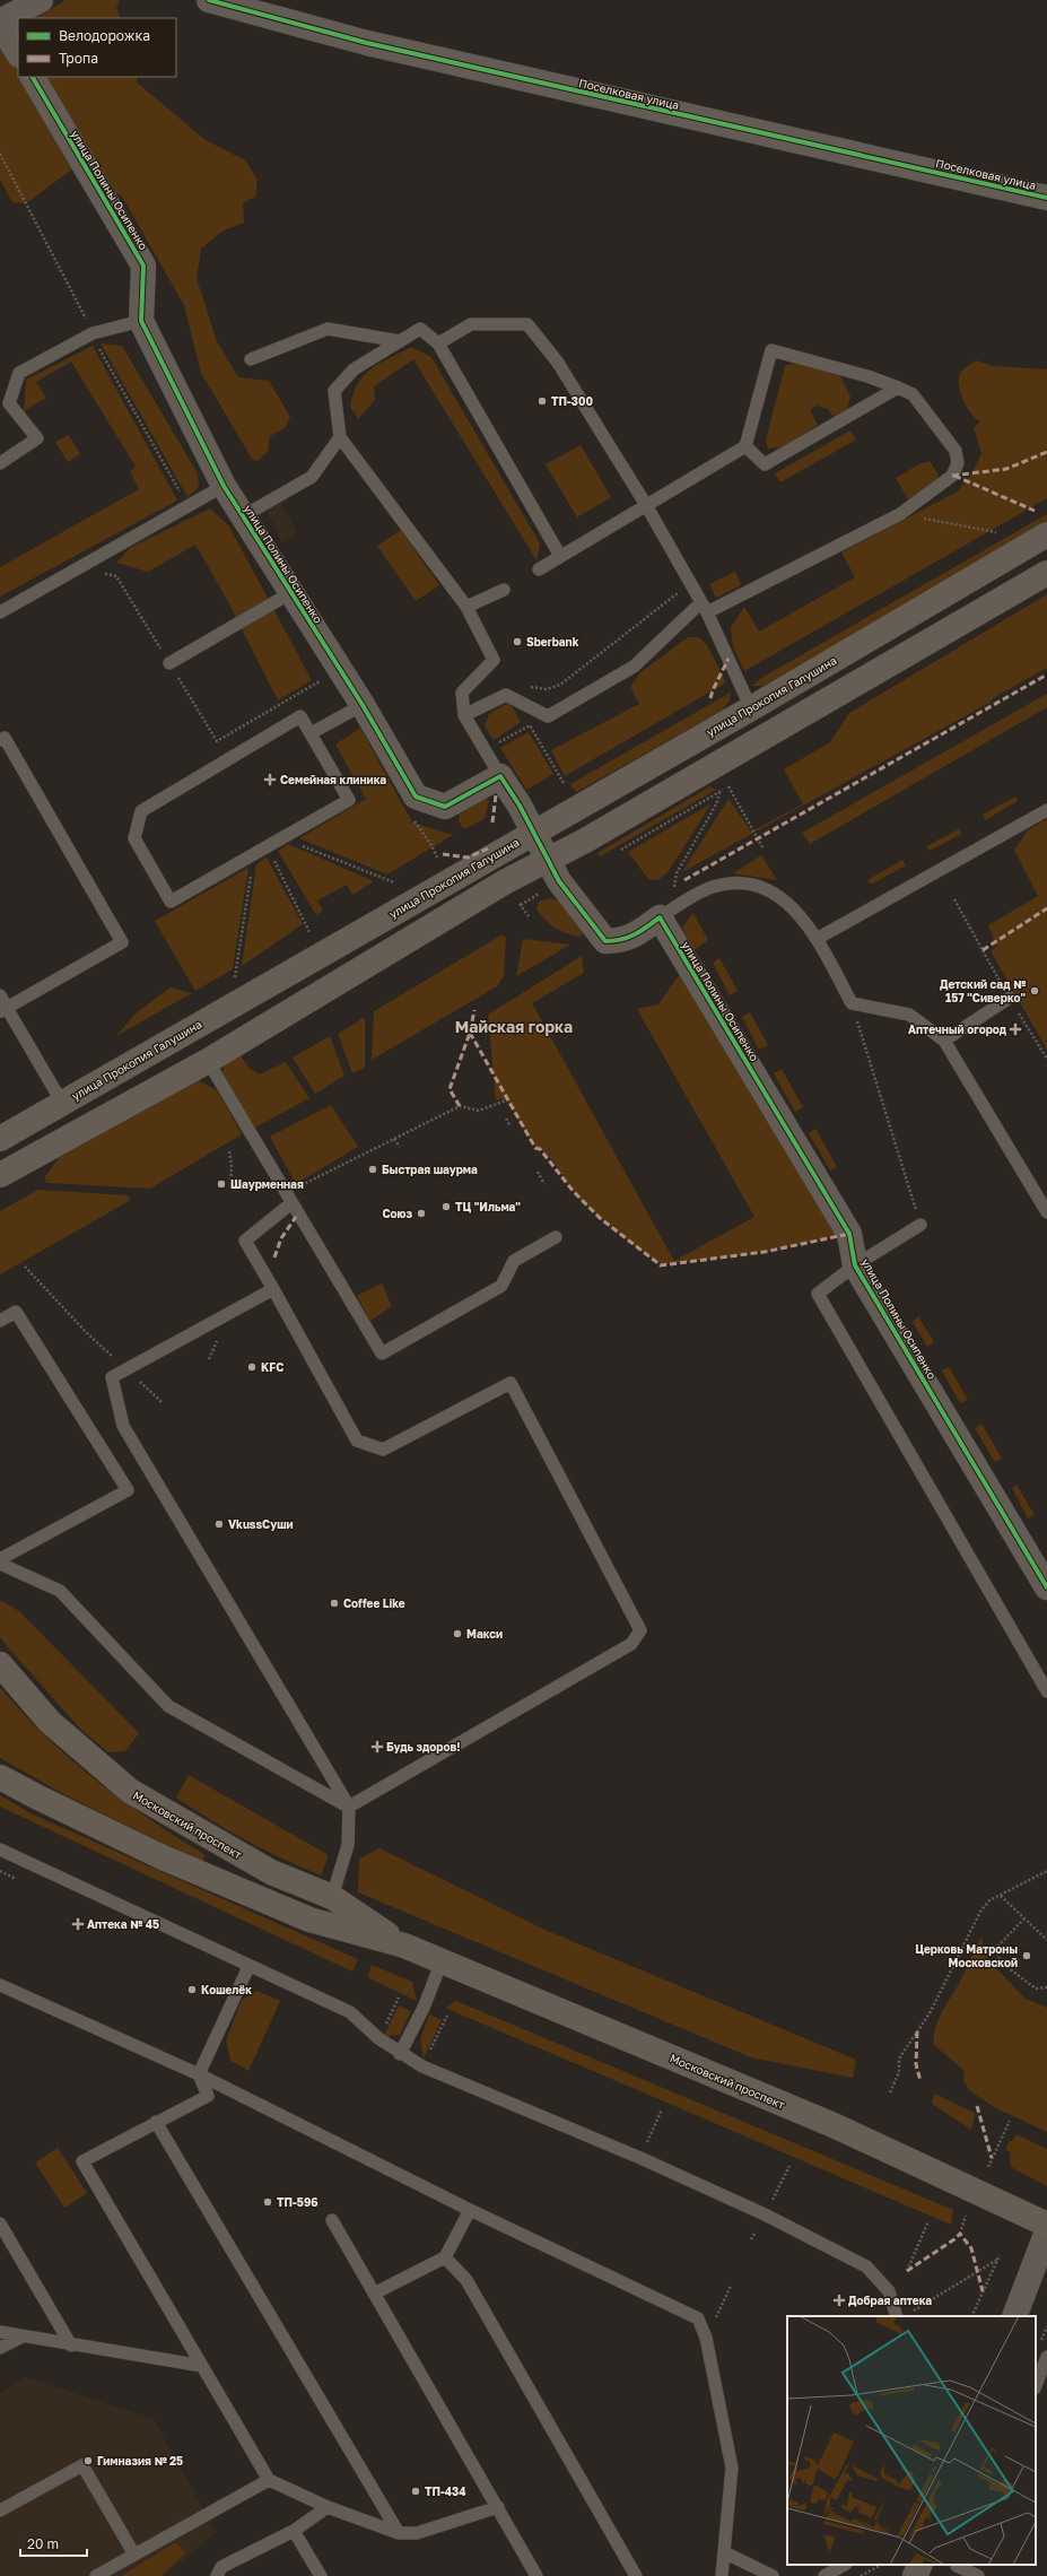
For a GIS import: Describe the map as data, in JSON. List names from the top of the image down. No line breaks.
{"streets":{"main road":["улица Прокопия Галушина","Московский проспект"],"street":["Поселковая улица","улица Полины Осипенко"]},"districts":["Майская горка"],"places":{"other":["ТП-300","Sberbank","Детский сад № 157 \"Сиверко\"","Быстрая шаурма","Шаурменная","ТЦ \"Ильма\"","Союз","KFC","VkussСуши","Coffee Like","Макси","Церковь Матроны Московской","Кошелёк","ТП-596","Гимназия № 25","ТП-434"],"health":["Семейная клиника","Аптечный огород","Будь здоров!","Аптека № 45","Добрая аптека"]},"legend":["Велодорожка","Тропа"],"scale_bar":"20 m"}
